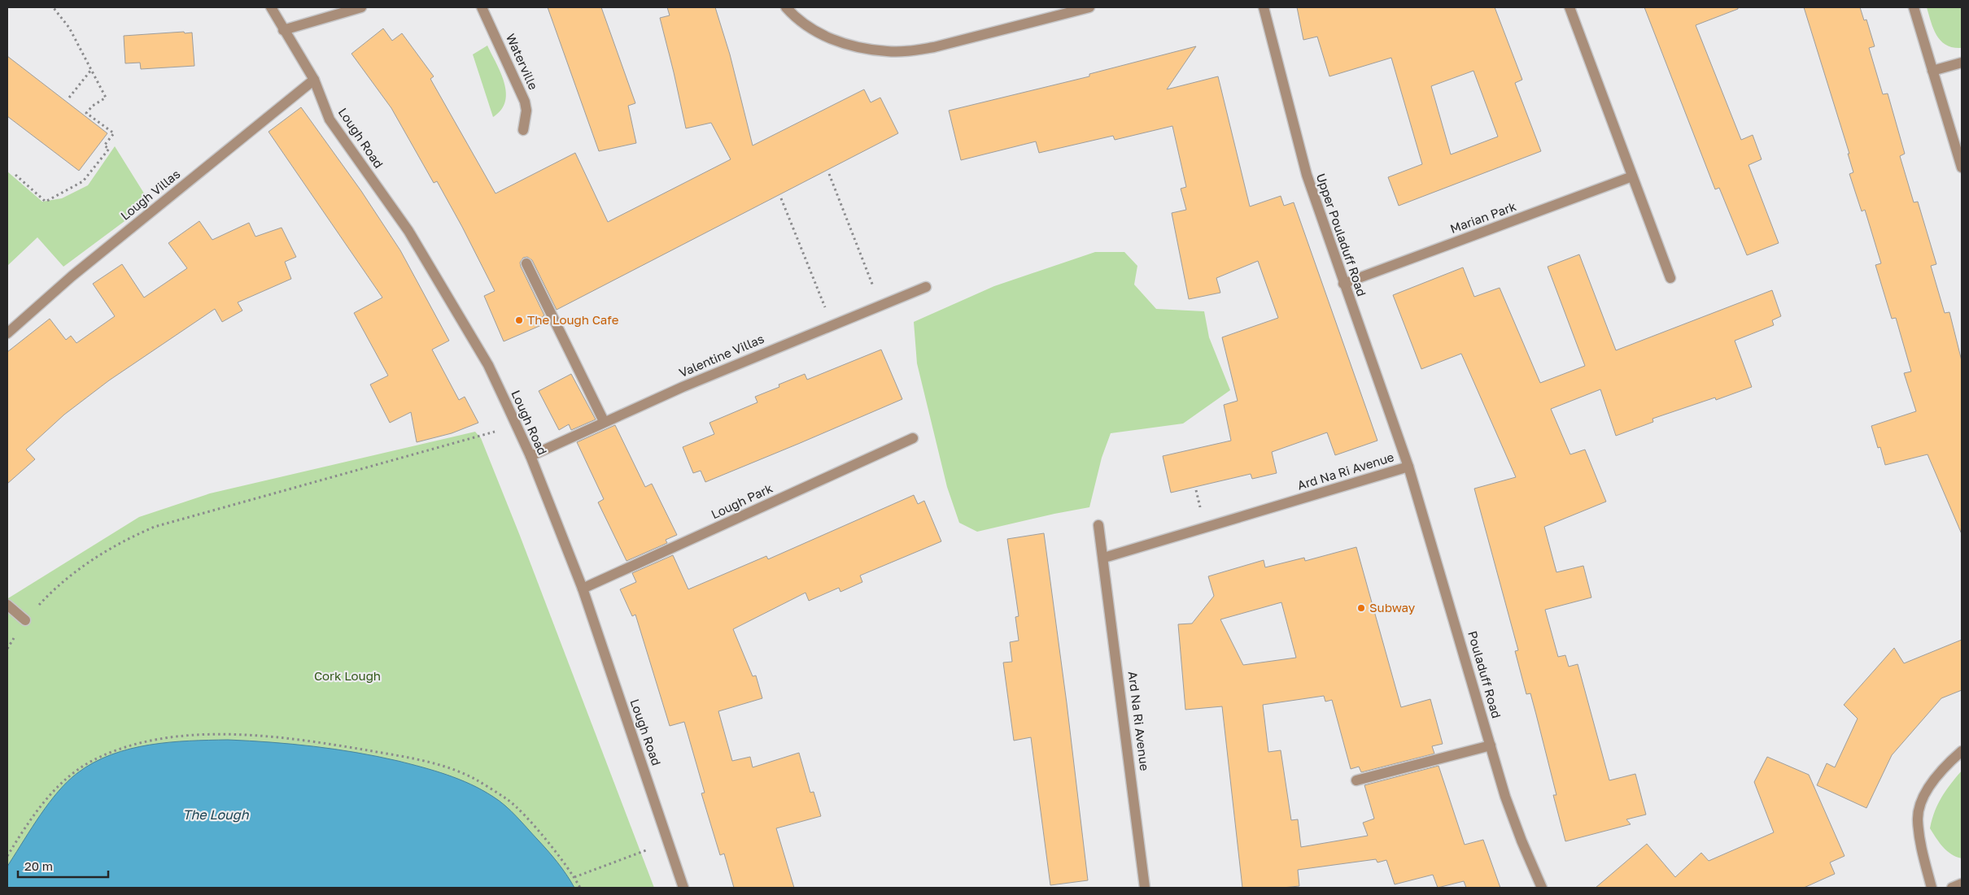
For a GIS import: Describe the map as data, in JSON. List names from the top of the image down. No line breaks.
{"streets":{"street":["Waterville","Lough Road","Lough Villas","Marian Park","Upper Pouladuff Road","Valentine Villas","Ard Na Ri Avenue","Lough Park","Pouladuff Road"]},"crossings":[["Lough Road","Lough Villas"],["Lough Road","Valentine Villas"],["Lough Road","Lough Park"],["Marian Park","Upper Pouladuff Road"],["Upper Pouladuff Road","Ard Na Ri Avenue"],["Upper Pouladuff Road","Pouladuff Road"],["Ard Na Ri Avenue","Pouladuff Road"]],"water":["The Lough"],"parks":["Cork Lough"],"places":["The Lough Cafe","Subway"],"scale_bar":"20 m"}
